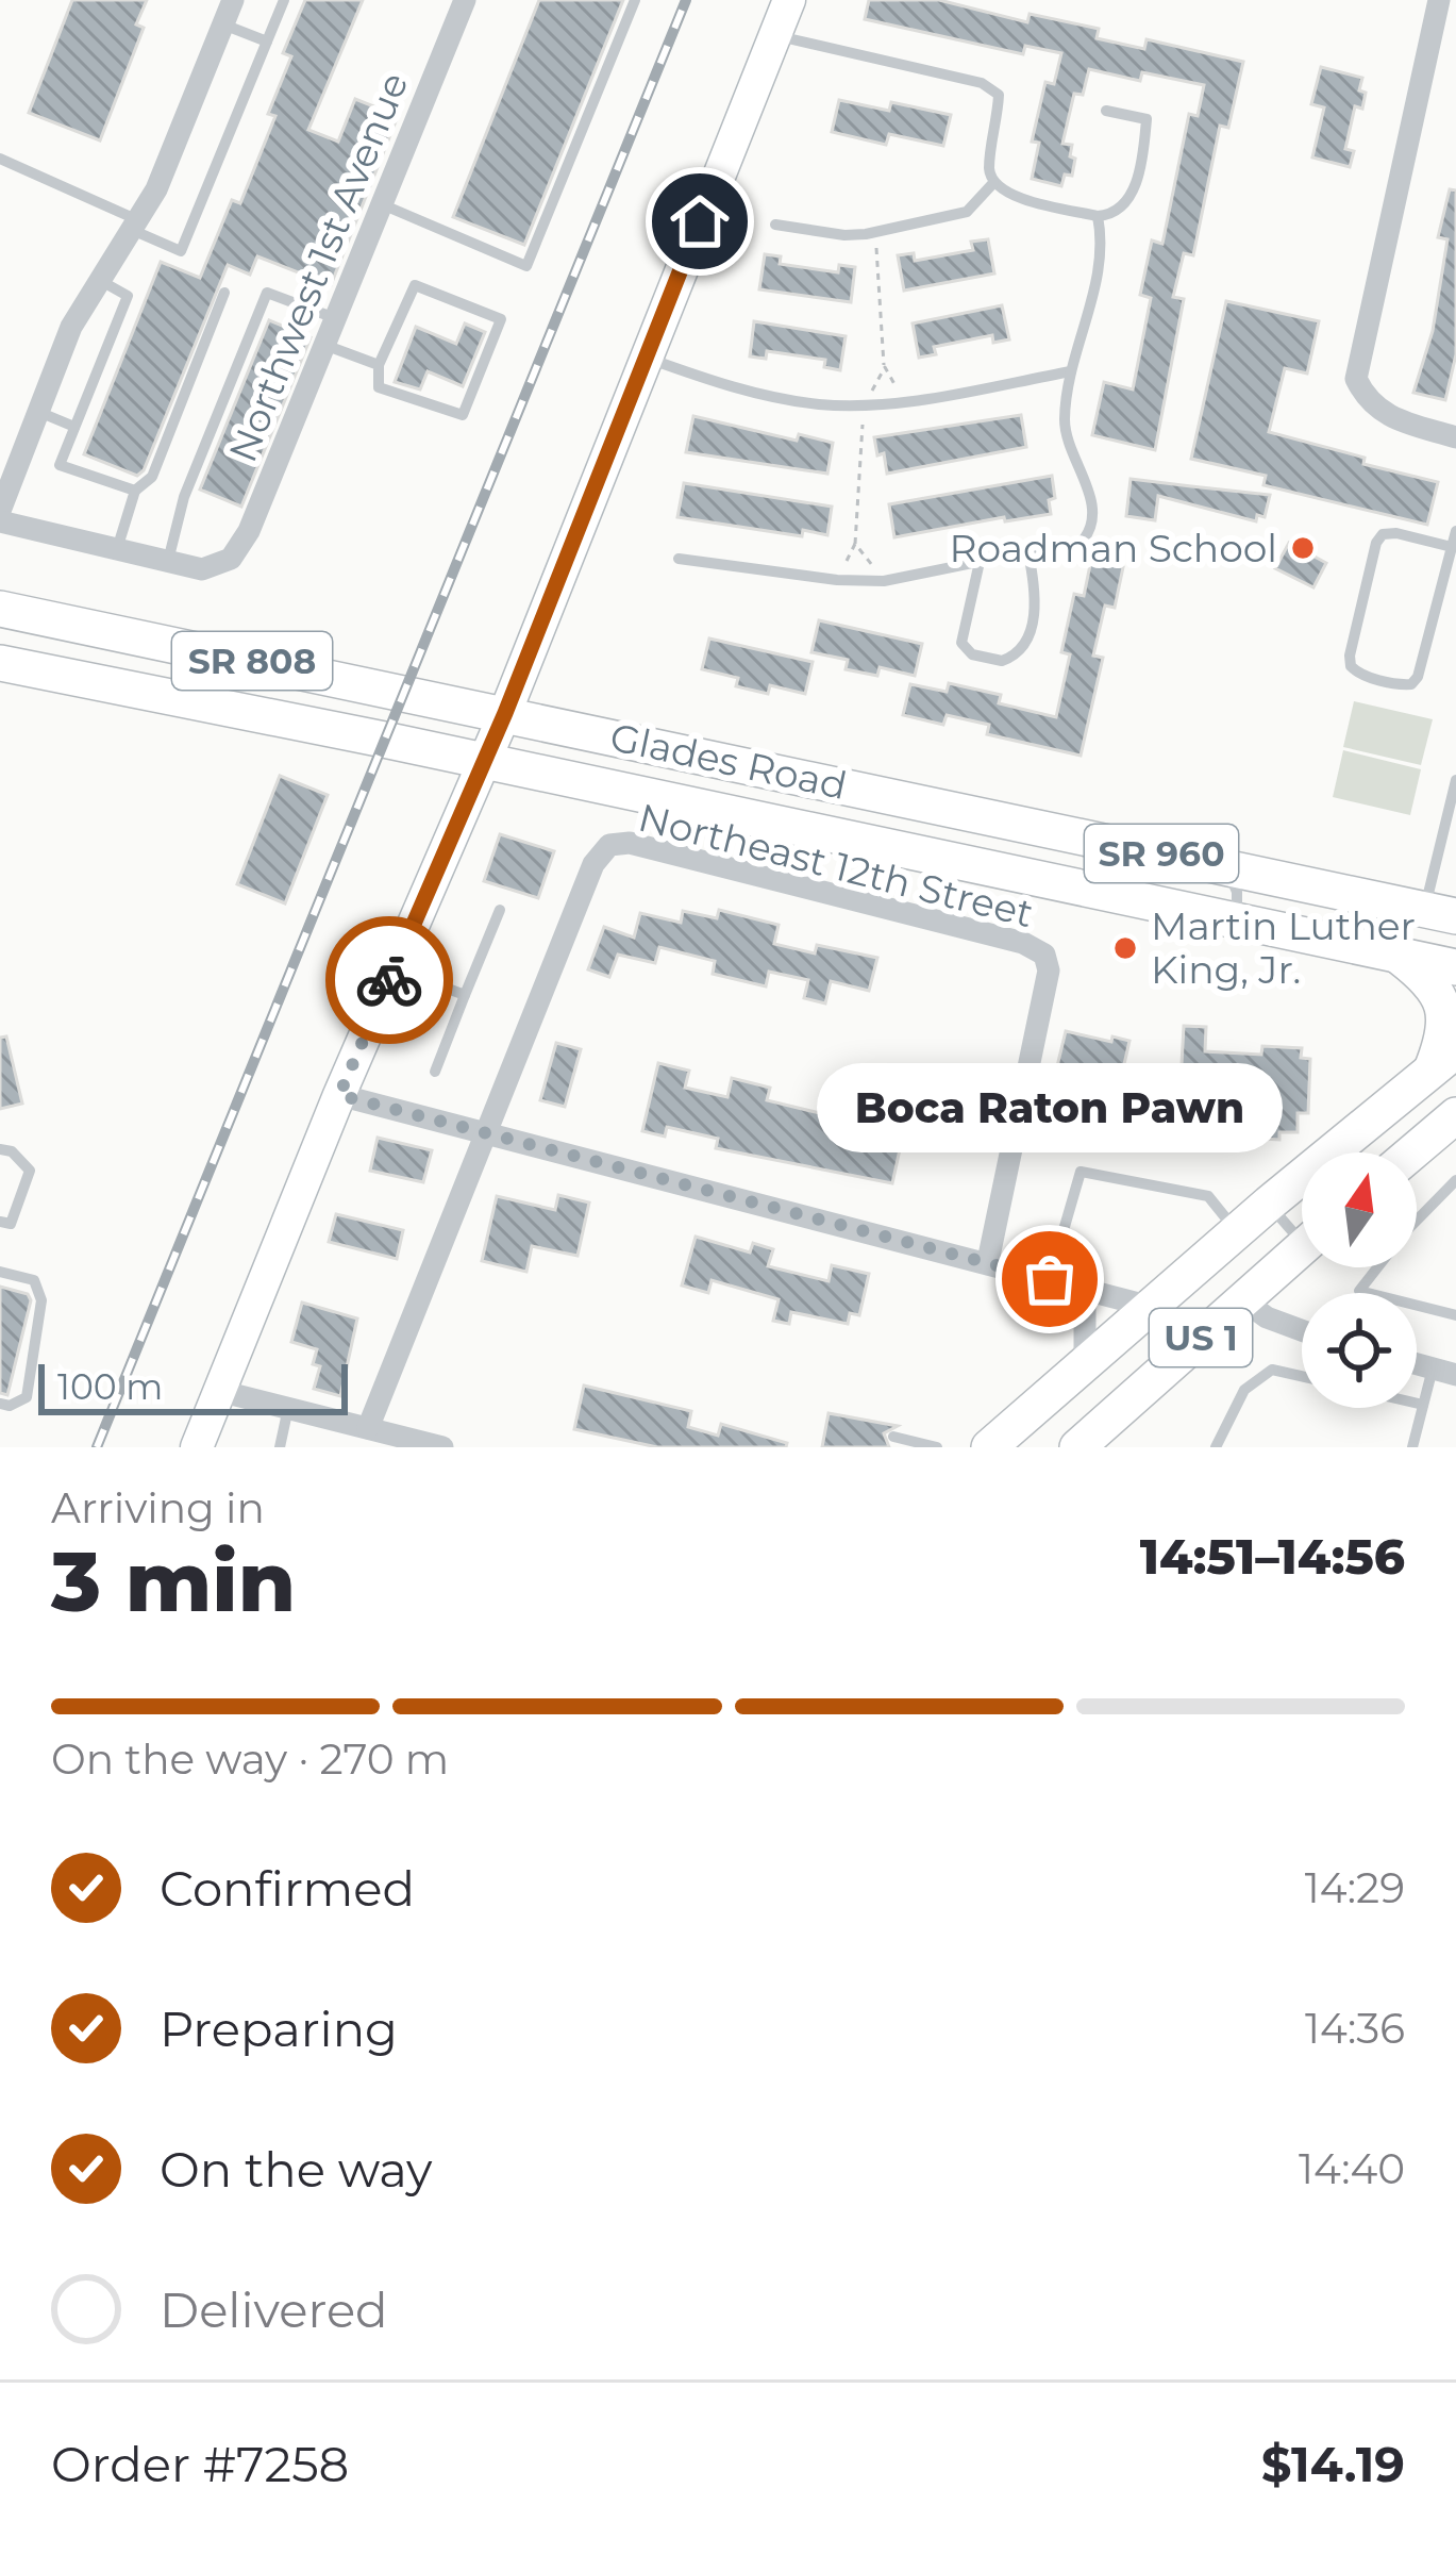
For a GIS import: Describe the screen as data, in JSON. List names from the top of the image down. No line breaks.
{"streets":{"main road":["SR 808","Glades Road","SR 960","US 1"],"street":["Northwest 1st Avenue","Northeast 12th Street"]},"places":["Roadman School","Martin Luther King, Jr.","Boca Raton Pawn"],"scale_bar":"100 m","north":"top","page":{"bubble":"Boca Raton Pawn","scale":"100 m","heading":["3 min","Arriving in","14:51–14:56"],"panel":["Order #7258","$14.19"],"bar":"On the way · 270 m","list":[["Confirmed","14:29"],["Preparing","14:36"],["On the way","14:40"],"Delivered"]}}
